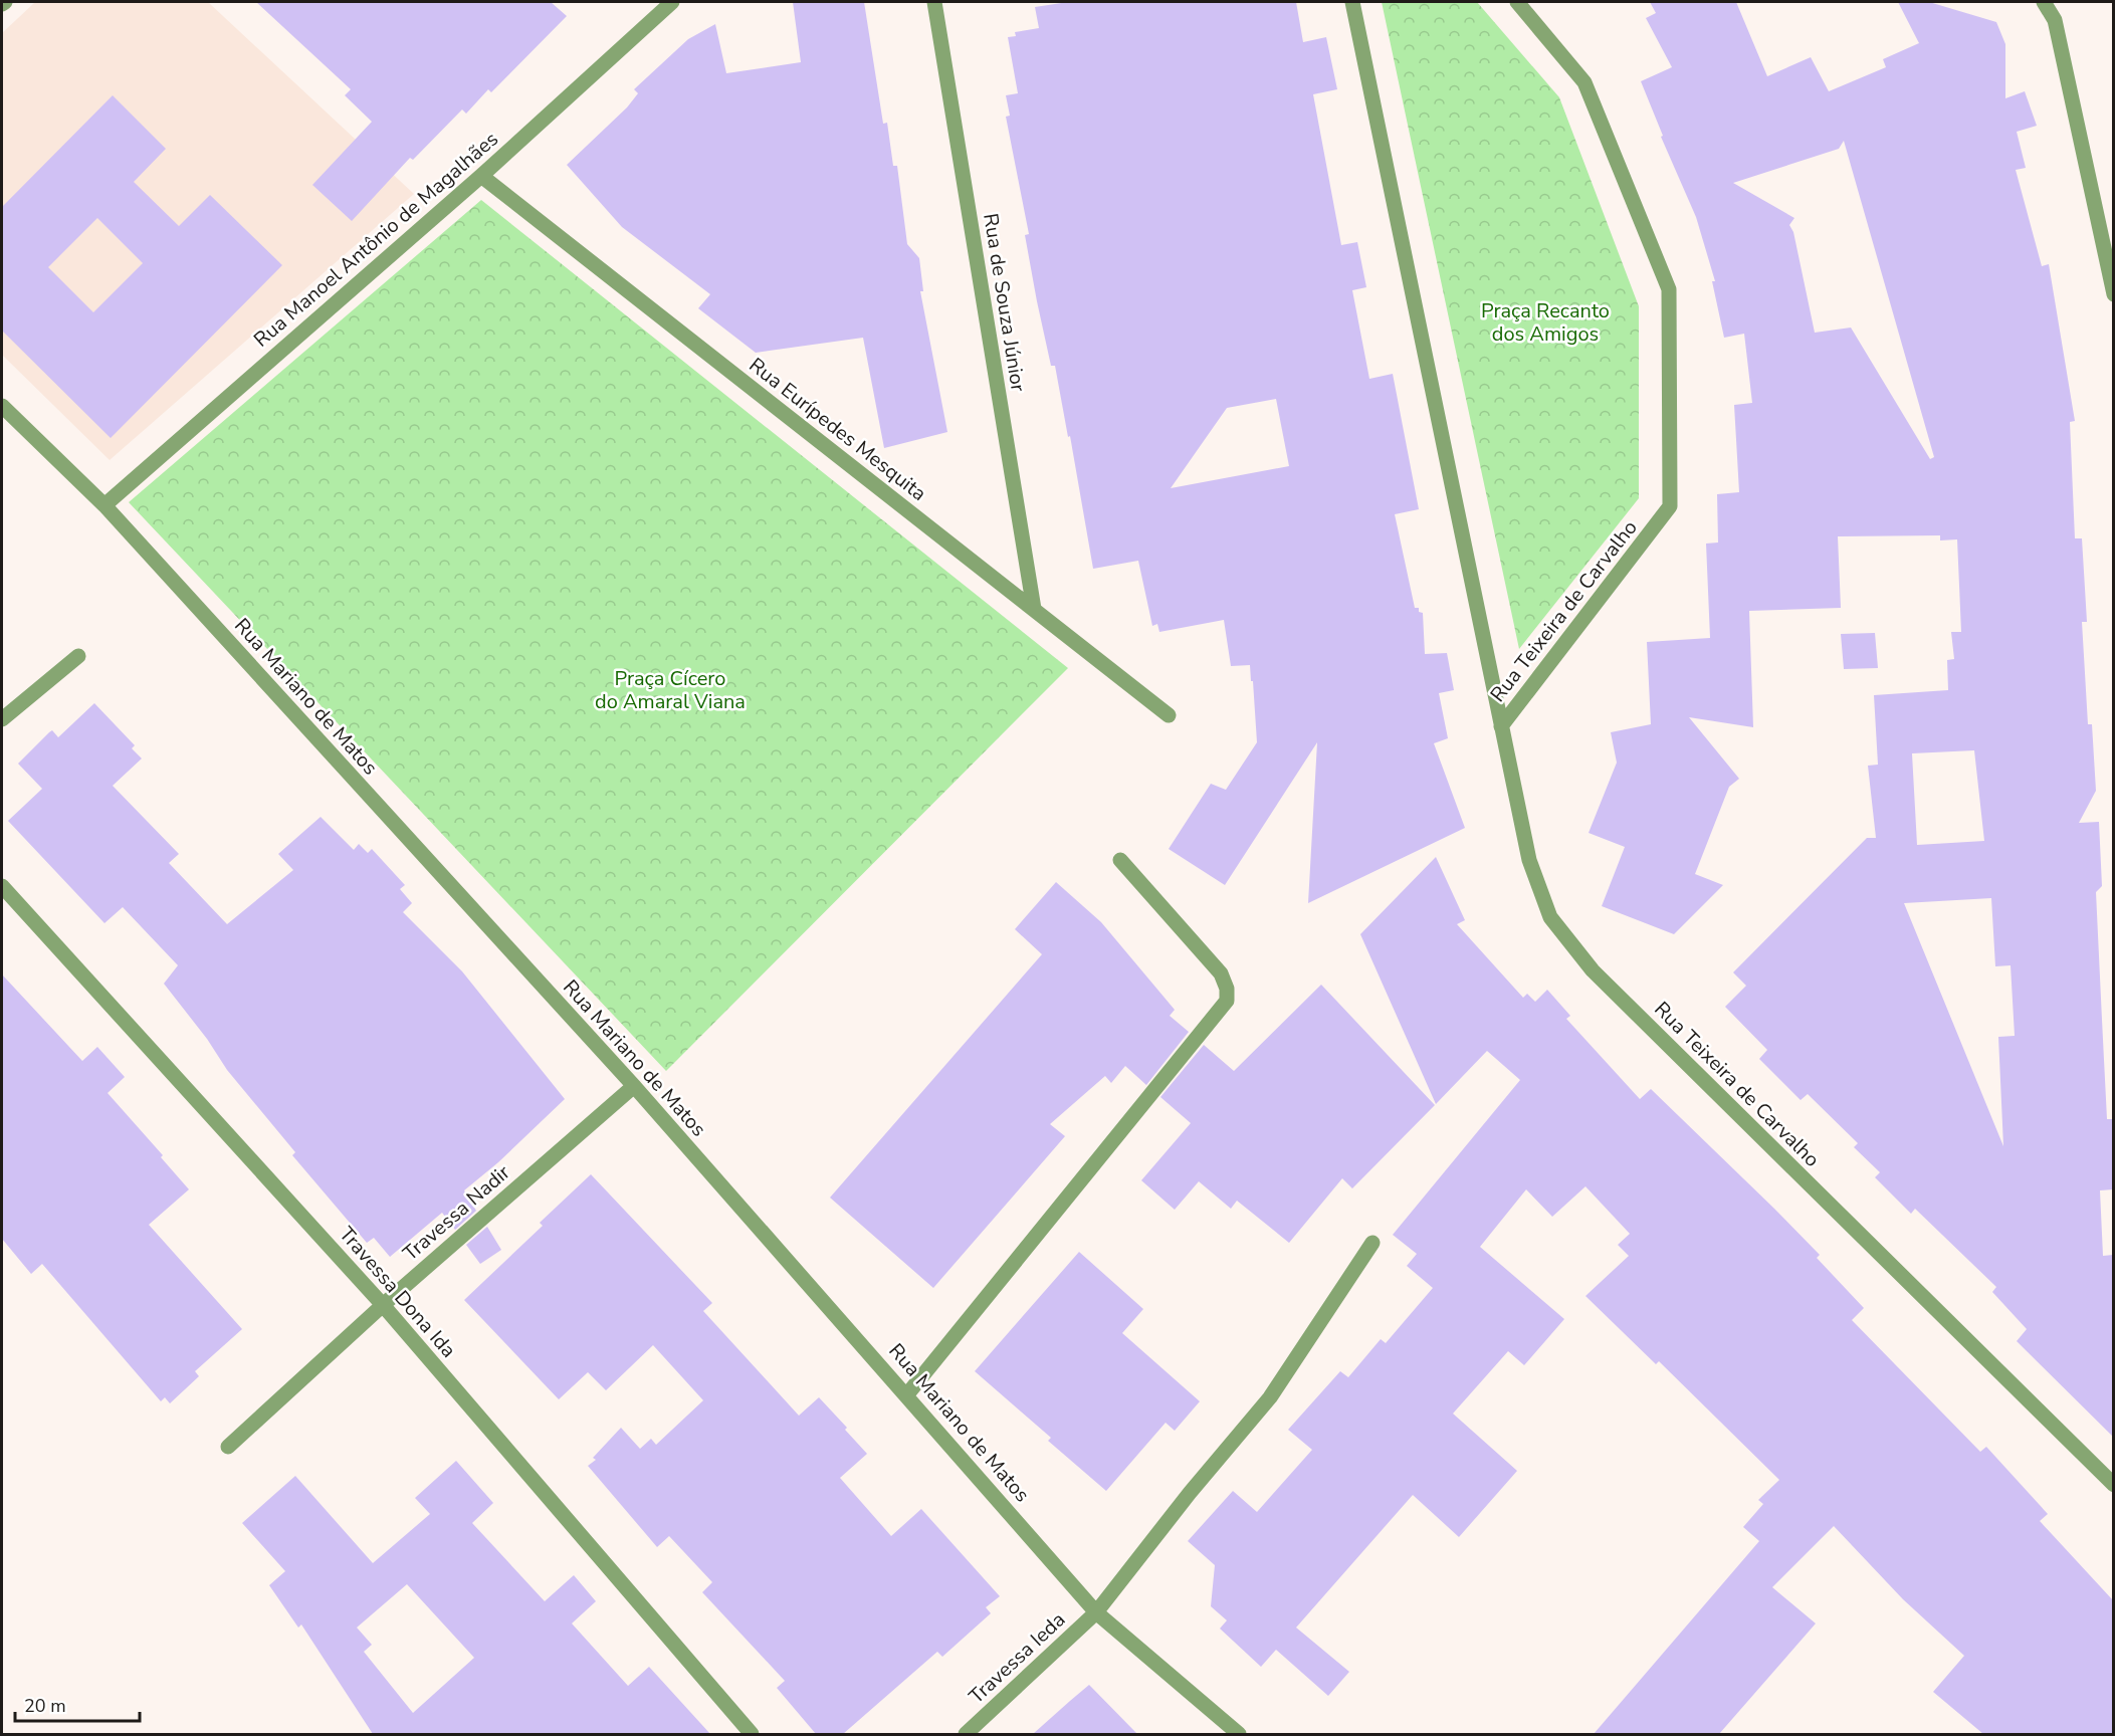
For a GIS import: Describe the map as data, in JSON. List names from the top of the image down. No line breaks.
{"streets":{"street":["Rua Manoel Antônio de Magalhães","Rua de Souza Júnior","Rua Eurípedes Mesquita","Rua Teixeira de Carvalho","Rua Mariano de Matos","Travessa Nadir","Travessa Dona Ida","Travessa Ieda"]},"crossings":[["Rua Manoel Antônio de Magalhães","Rua Eurípedes Mesquita"],["Rua Manoel Antônio de Magalhães","Rua Mariano de Matos"],["Rua de Souza Júnior","Rua Eurípedes Mesquita"],["Rua Mariano de Matos","Travessa Nadir"],["Rua Mariano de Matos","Travessa Ieda"],["Travessa Nadir","Travessa Dona Ida"]],"parks":["Praça Recanto dos Amigos","Praça Cícero do Amaral Viana"],"scale_bar":"20 m"}
